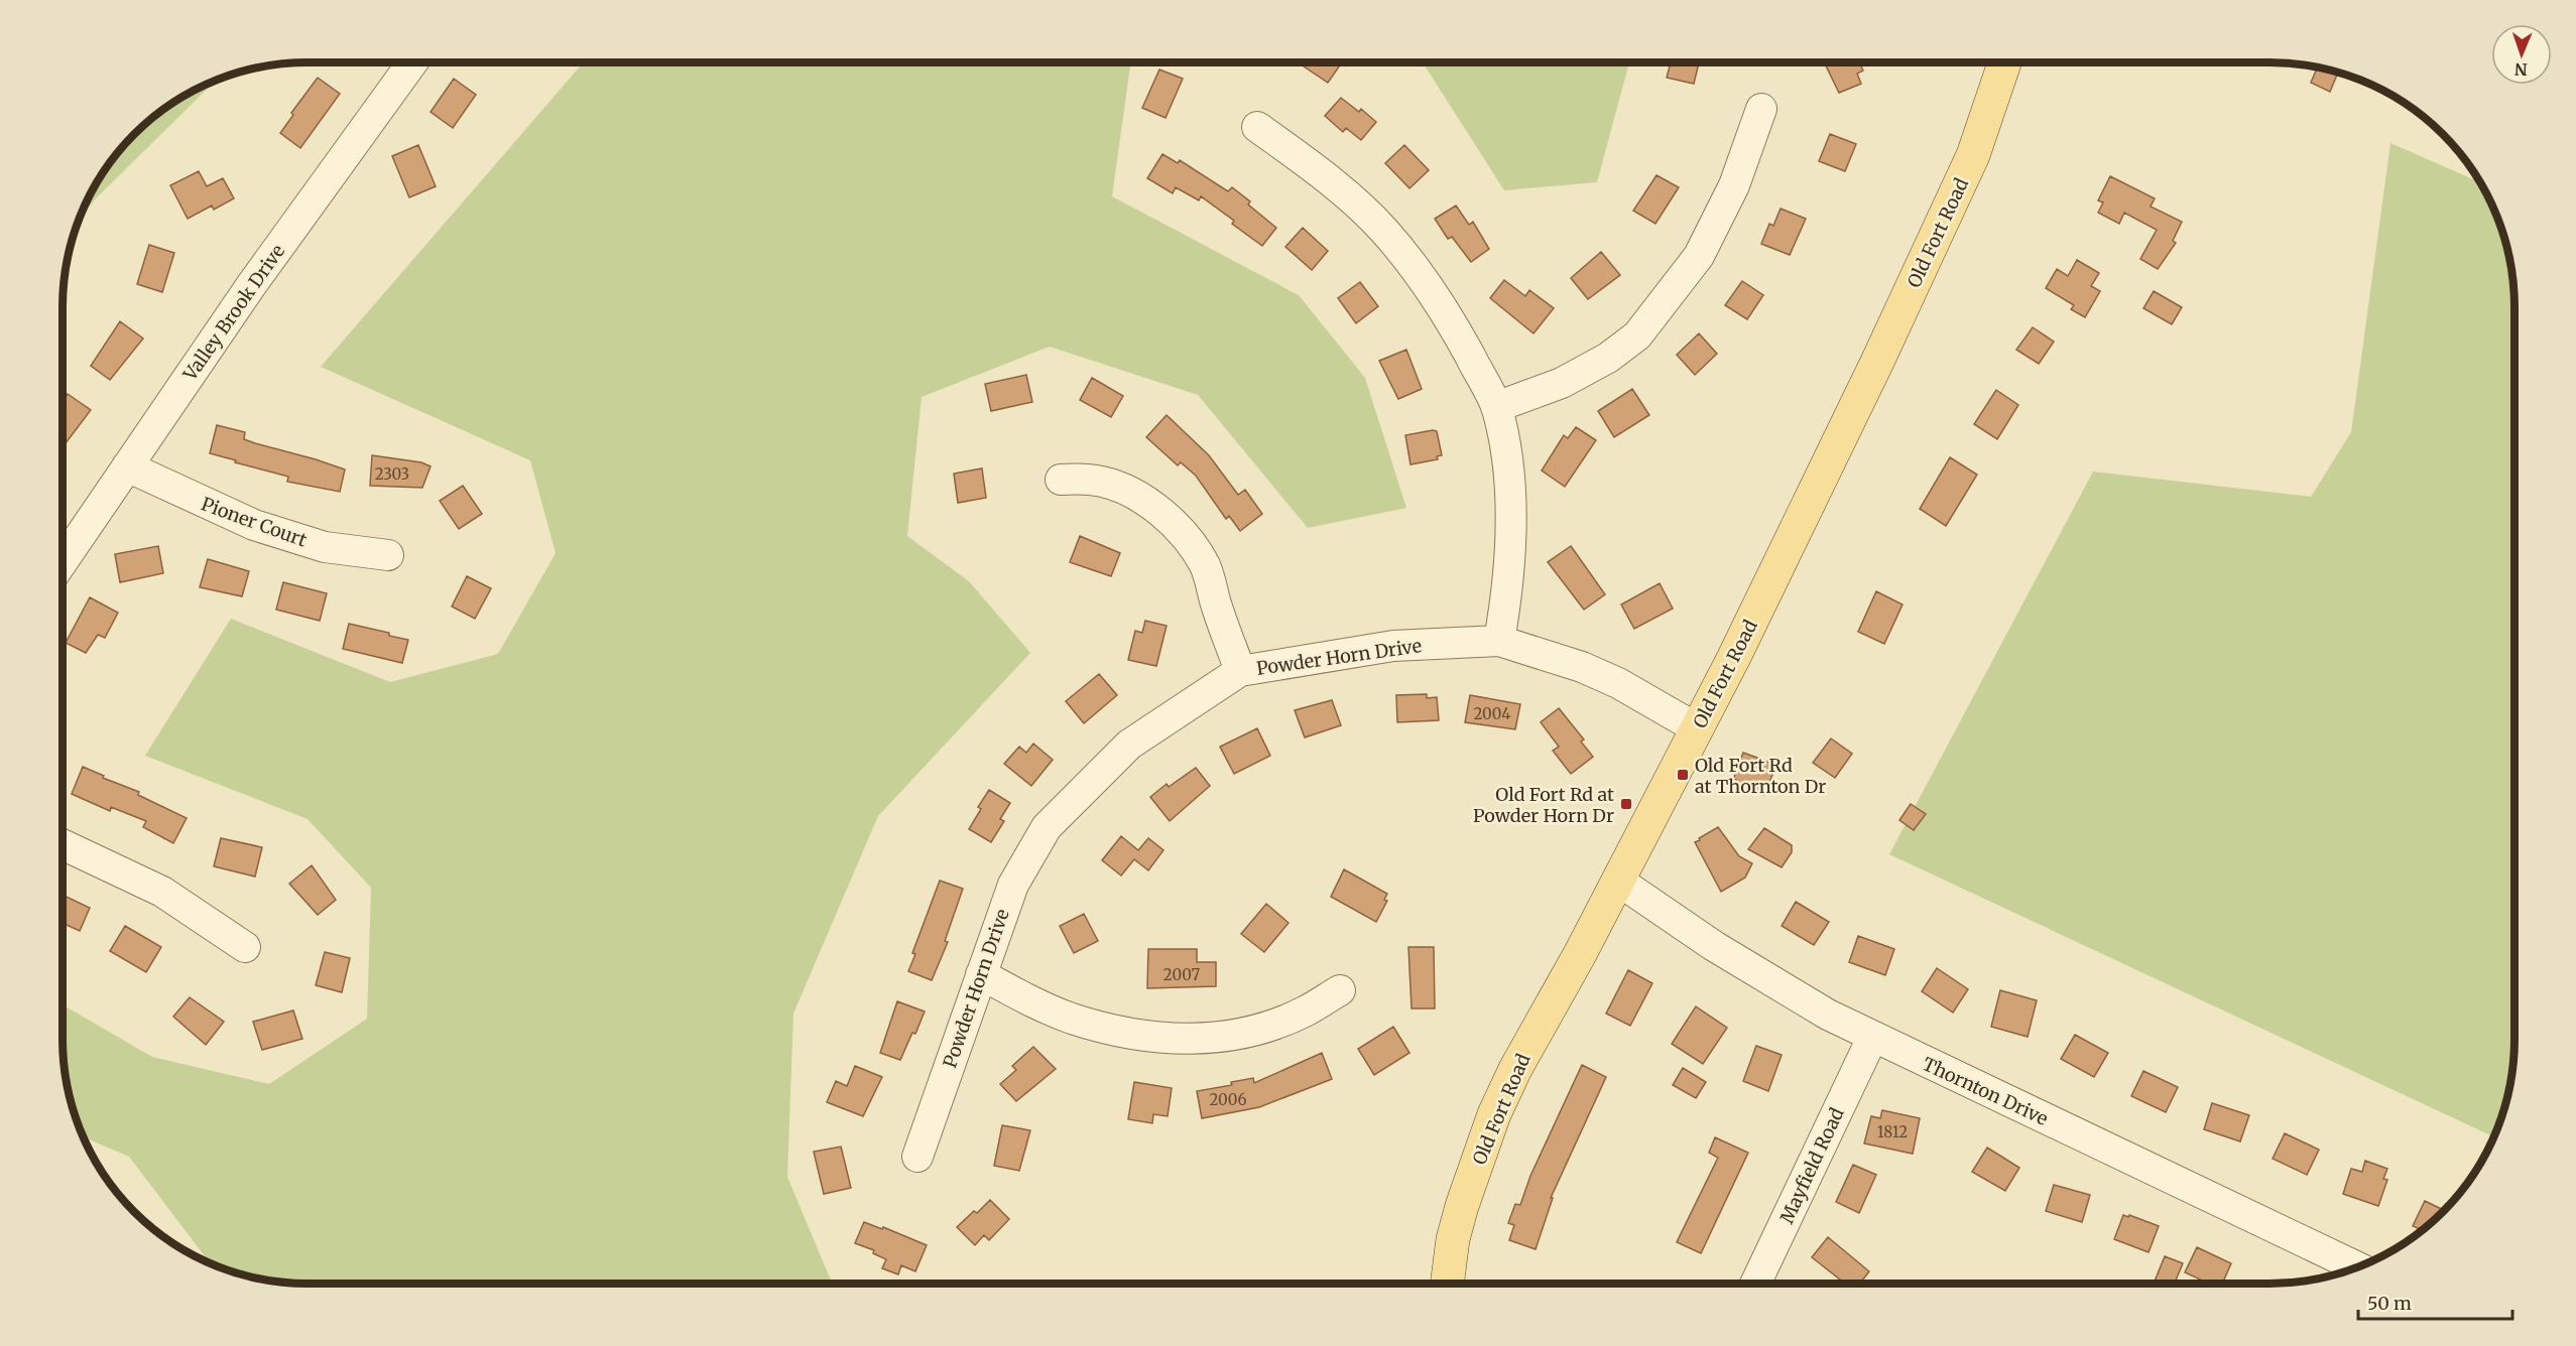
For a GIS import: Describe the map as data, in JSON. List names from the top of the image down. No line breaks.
{"streets":{"main road":["Old Fort Road"],"street":["Valley Brook Drive","Pioner Court","Powder Horn Drive","Thornton Drive","Mayfield Road"]},"crossings":[["Old Fort Road","Powder Horn Drive"],["Old Fort Road","Thornton Drive"],["Valley Brook Drive","Pioner Court"],["Thornton Drive","Mayfield Road"]],"places":{"transit":["Old Fort Rd at Thornton Dr","Old Fort Rd at Powder Horn Dr"]},"house_numbers":["2303","2004","2007","2006","1812"],"scale_bar":"50 m","north":"bottom"}
